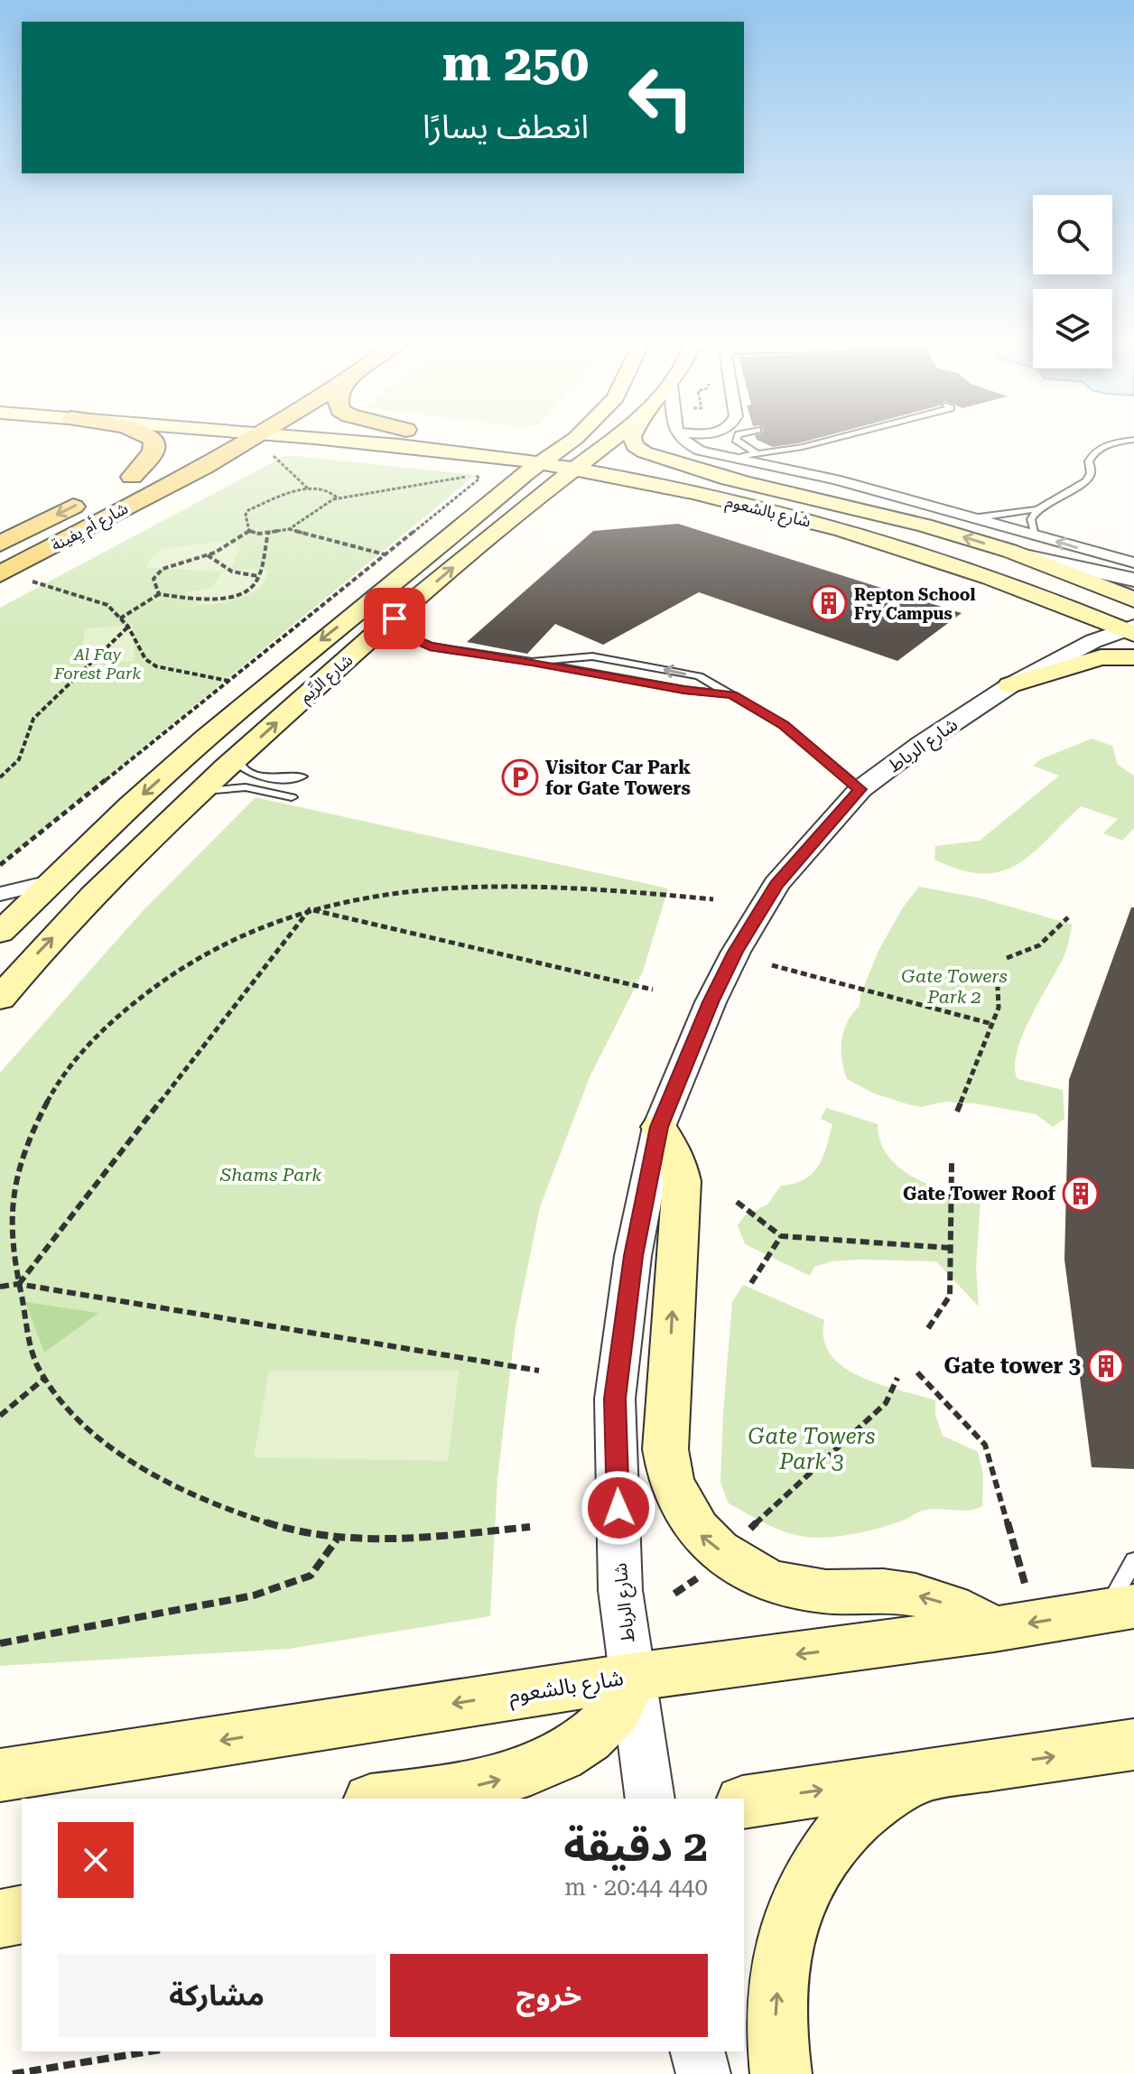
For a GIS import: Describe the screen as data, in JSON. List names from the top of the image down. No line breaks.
{"streets":{"main road":["شارع بالشعوم","شارع أم يِفينة","شارع الرِّيم"],"street":["شارع الرباط"]},"crossings":[["شارع بالشعوم","شارع أم يِفينة"],["شارع بالشعوم","شارع الرِّيم"],["شارع بالشعوم","شارع الرباط"]],"parks":["Al Fay Forest Park","Gate Towers Park 2","Shams Park","Gate Towers Park 3"],"places":{"building":["Repton School Fry Campus","Gate Tower Roof","Gate tower 3"],"parking":["Visitor Car Park for Gate Towers"]},"page":{"turn":["250 m","انعطف يسارًا"],"heading":["2 دقيقة","440 m · 20:44"],"buttons":["خروج","مشاركة"]}}
